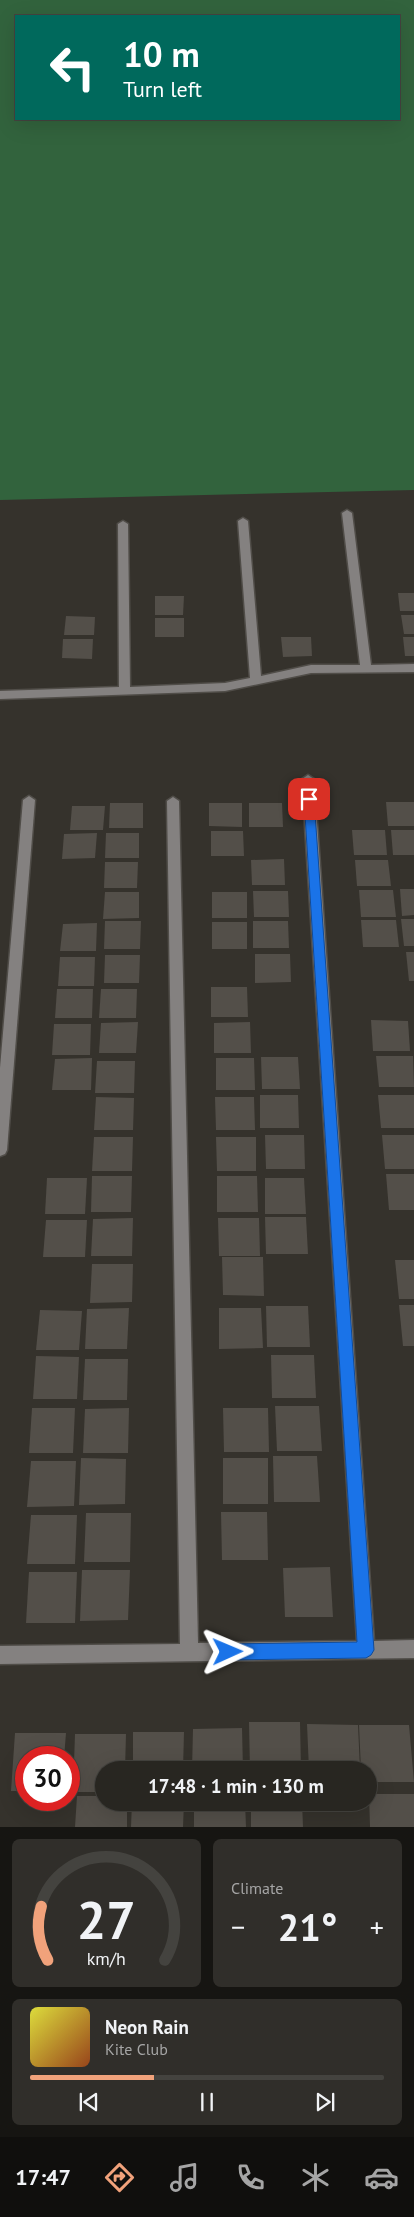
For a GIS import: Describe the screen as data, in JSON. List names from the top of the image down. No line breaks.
{"page":{"turn":["10 m","Turn left"],"limit":"30","trip":"17:48 · 1 min · 130 m","tile":"Climate","heat":["−","21°","+"],"song":["Neon Rain","Kite Club"],"tabs":"17:47","gauge":["27","km/h"]}}
